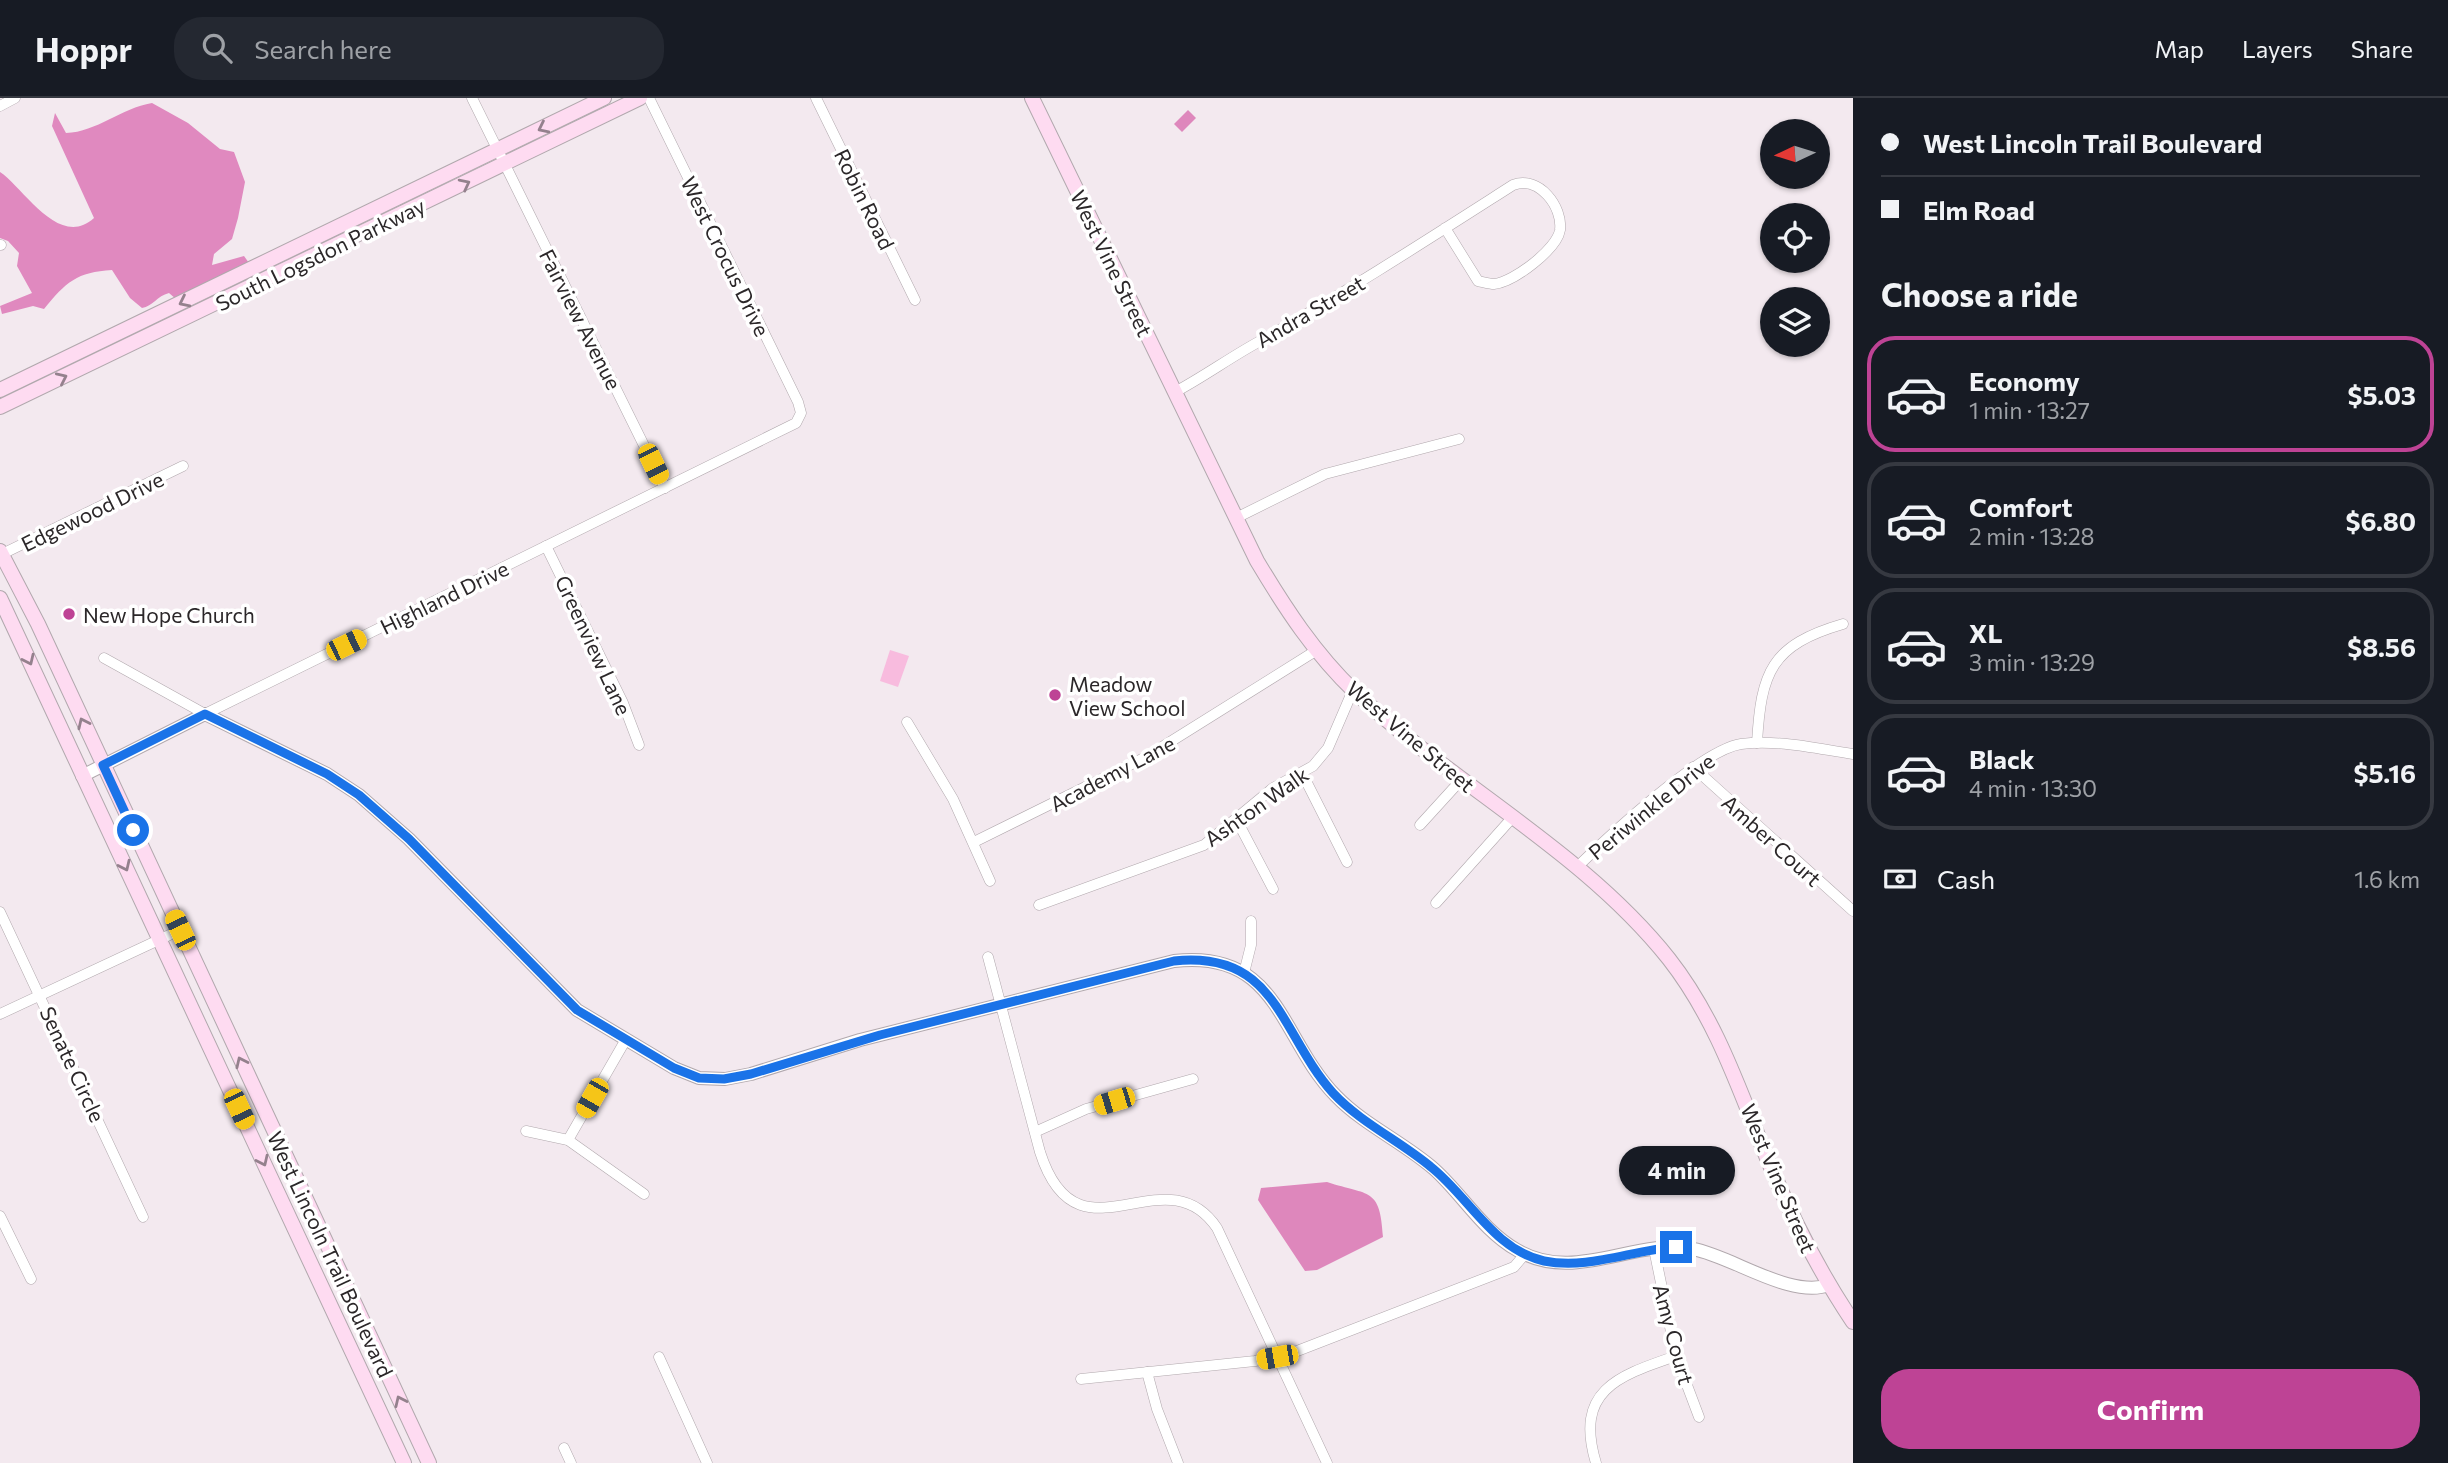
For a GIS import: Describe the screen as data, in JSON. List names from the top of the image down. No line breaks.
{"streets":{"main road":["South Logsdon Parkway","West Vine Street","West Lincoln Trail Boulevard"],"street":["Robin Road","West Crocus Drive","Andra Street","Fairview Avenue","Edgewood Drive","Highland Drive","Greenview Lane","Academy Lane","Ashton Walk","Periwinkle Drive","Amber Court","Senate Circle","Amy Court"]},"crossings":[["South Logsdon Parkway","Fairview Avenue"],["West Crocus Drive","Highland Drive"],["West Vine Street","Andra Street"],["West Vine Street","Academy Lane"],["West Vine Street","Ashton Walk"],["West Vine Street","Periwinkle Drive"],["Fairview Avenue","Highland Drive"],["Edgewood Drive","West Lincoln Trail Boulevard"],["Highland Drive","Greenview Lane"],["Highland Drive","West Lincoln Trail Boulevard"],["Periwinkle Drive","Amber Court"]],"places":["New Hope Church","Meadow View School"],"north":"left","page":{"header":"Hoppr","search":"Search here","nav":["Map","Layers","Share"],"banner":["West Lincoln Trail Boulevard","Elm Road"],"heading":"Choose a ride","list":[{"name":"Economy","note":"1 min · 13:27","value":"$5.03"},{"name":"Comfort","note":"2 min · 13:28","value":"$6.80"},{"name":"XL","note":"3 min · 13:29","value":"$8.56"},{"name":"Black","note":"4 min · 13:30","value":"$5.16"}],"pay":["Cash","1.6 km"],"bubble":"4 min","buttons":"Confirm"}}
